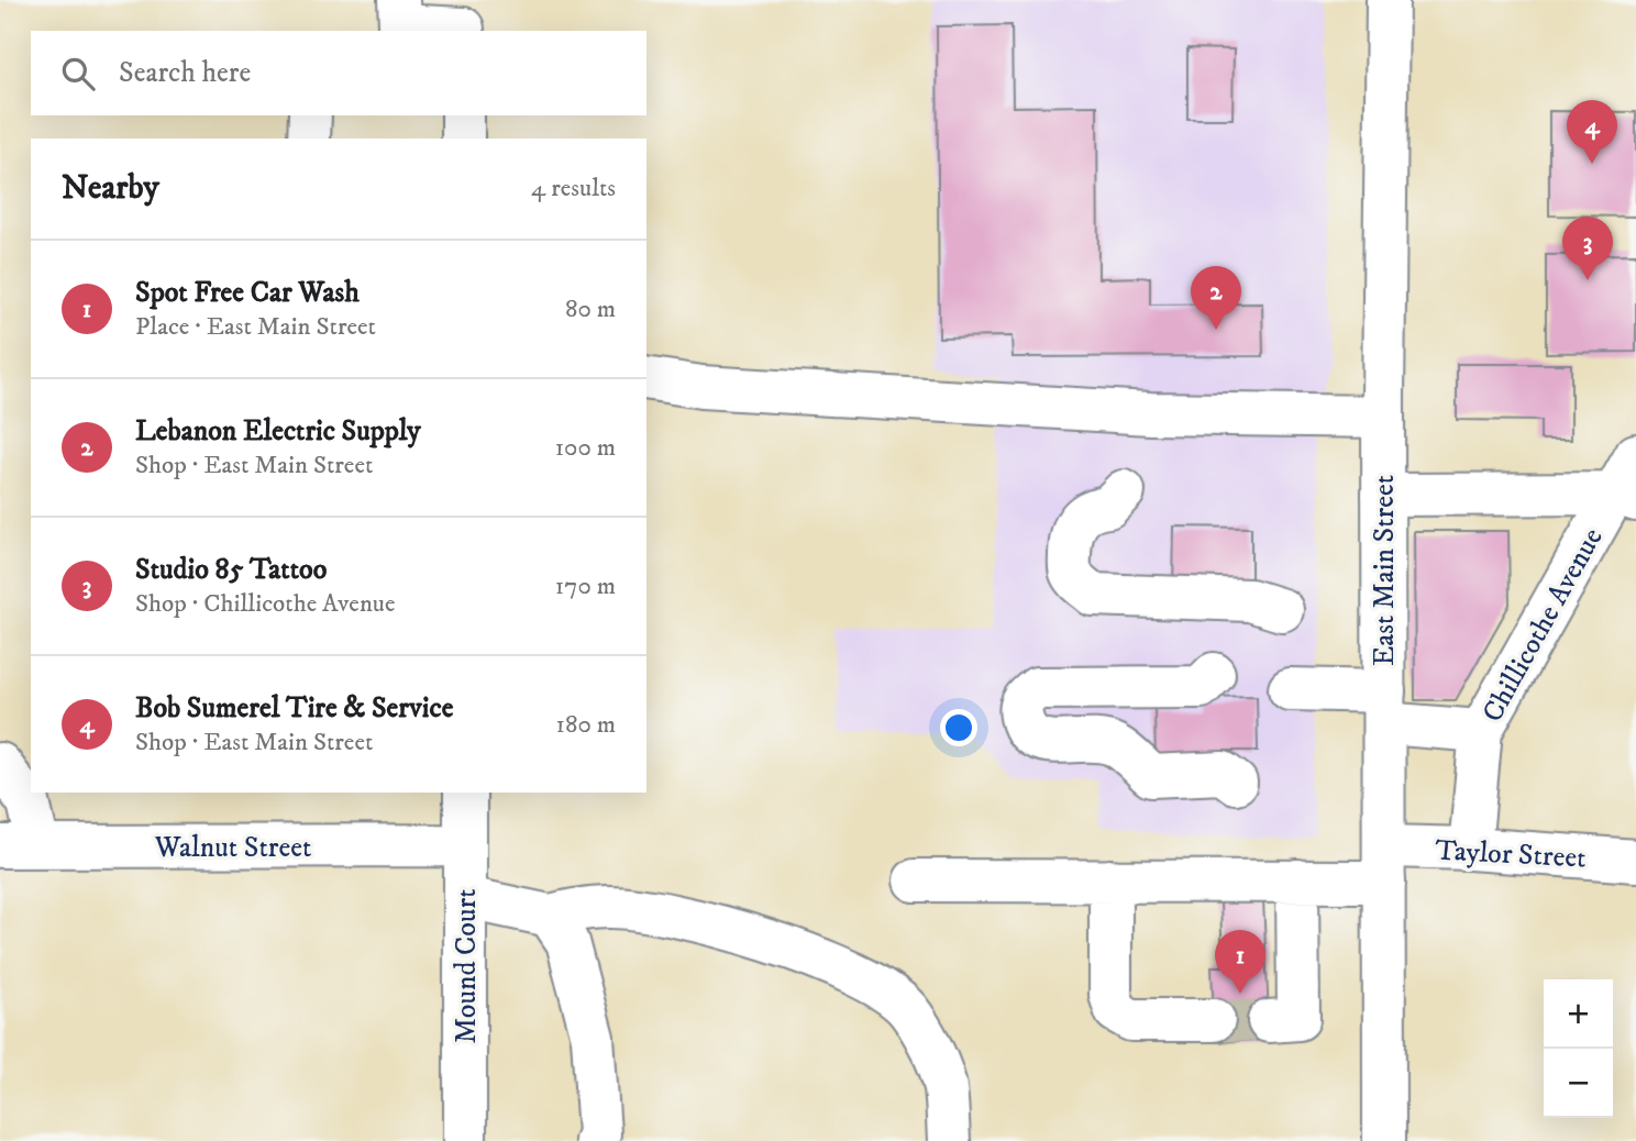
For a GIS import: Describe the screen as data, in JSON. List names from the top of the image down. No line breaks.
{"streets":{"street":["East Main Street","Chillicothe Avenue","Walnut Street","Taylor Street","Mound Court"]},"crossings":[["East Main Street","Taylor Street"],["Chillicothe Avenue","Taylor Street"],["Walnut Street","Mound Court"]],"page":{"search":"Search here","pins":["4","3","2","1"],"heading":["Nearby","4 results"],"list":[{"mark":"1","name":"Spot Free Car Wash","note":"Place · East Main Street","value":"80 m"},{"mark":"2","name":"Lebanon Electric Supply","note":"Shop · East Main Street","value":"100 m"},{"mark":"3","name":"Studio 85 Tattoo","note":"Shop · Chillicothe Avenue","value":"170 m"},{"mark":"4","name":"Bob Sumerel Tire & Service","note":"Shop · East Main Street","value":"180 m"}],"map_buttons":["+","−"]}}
